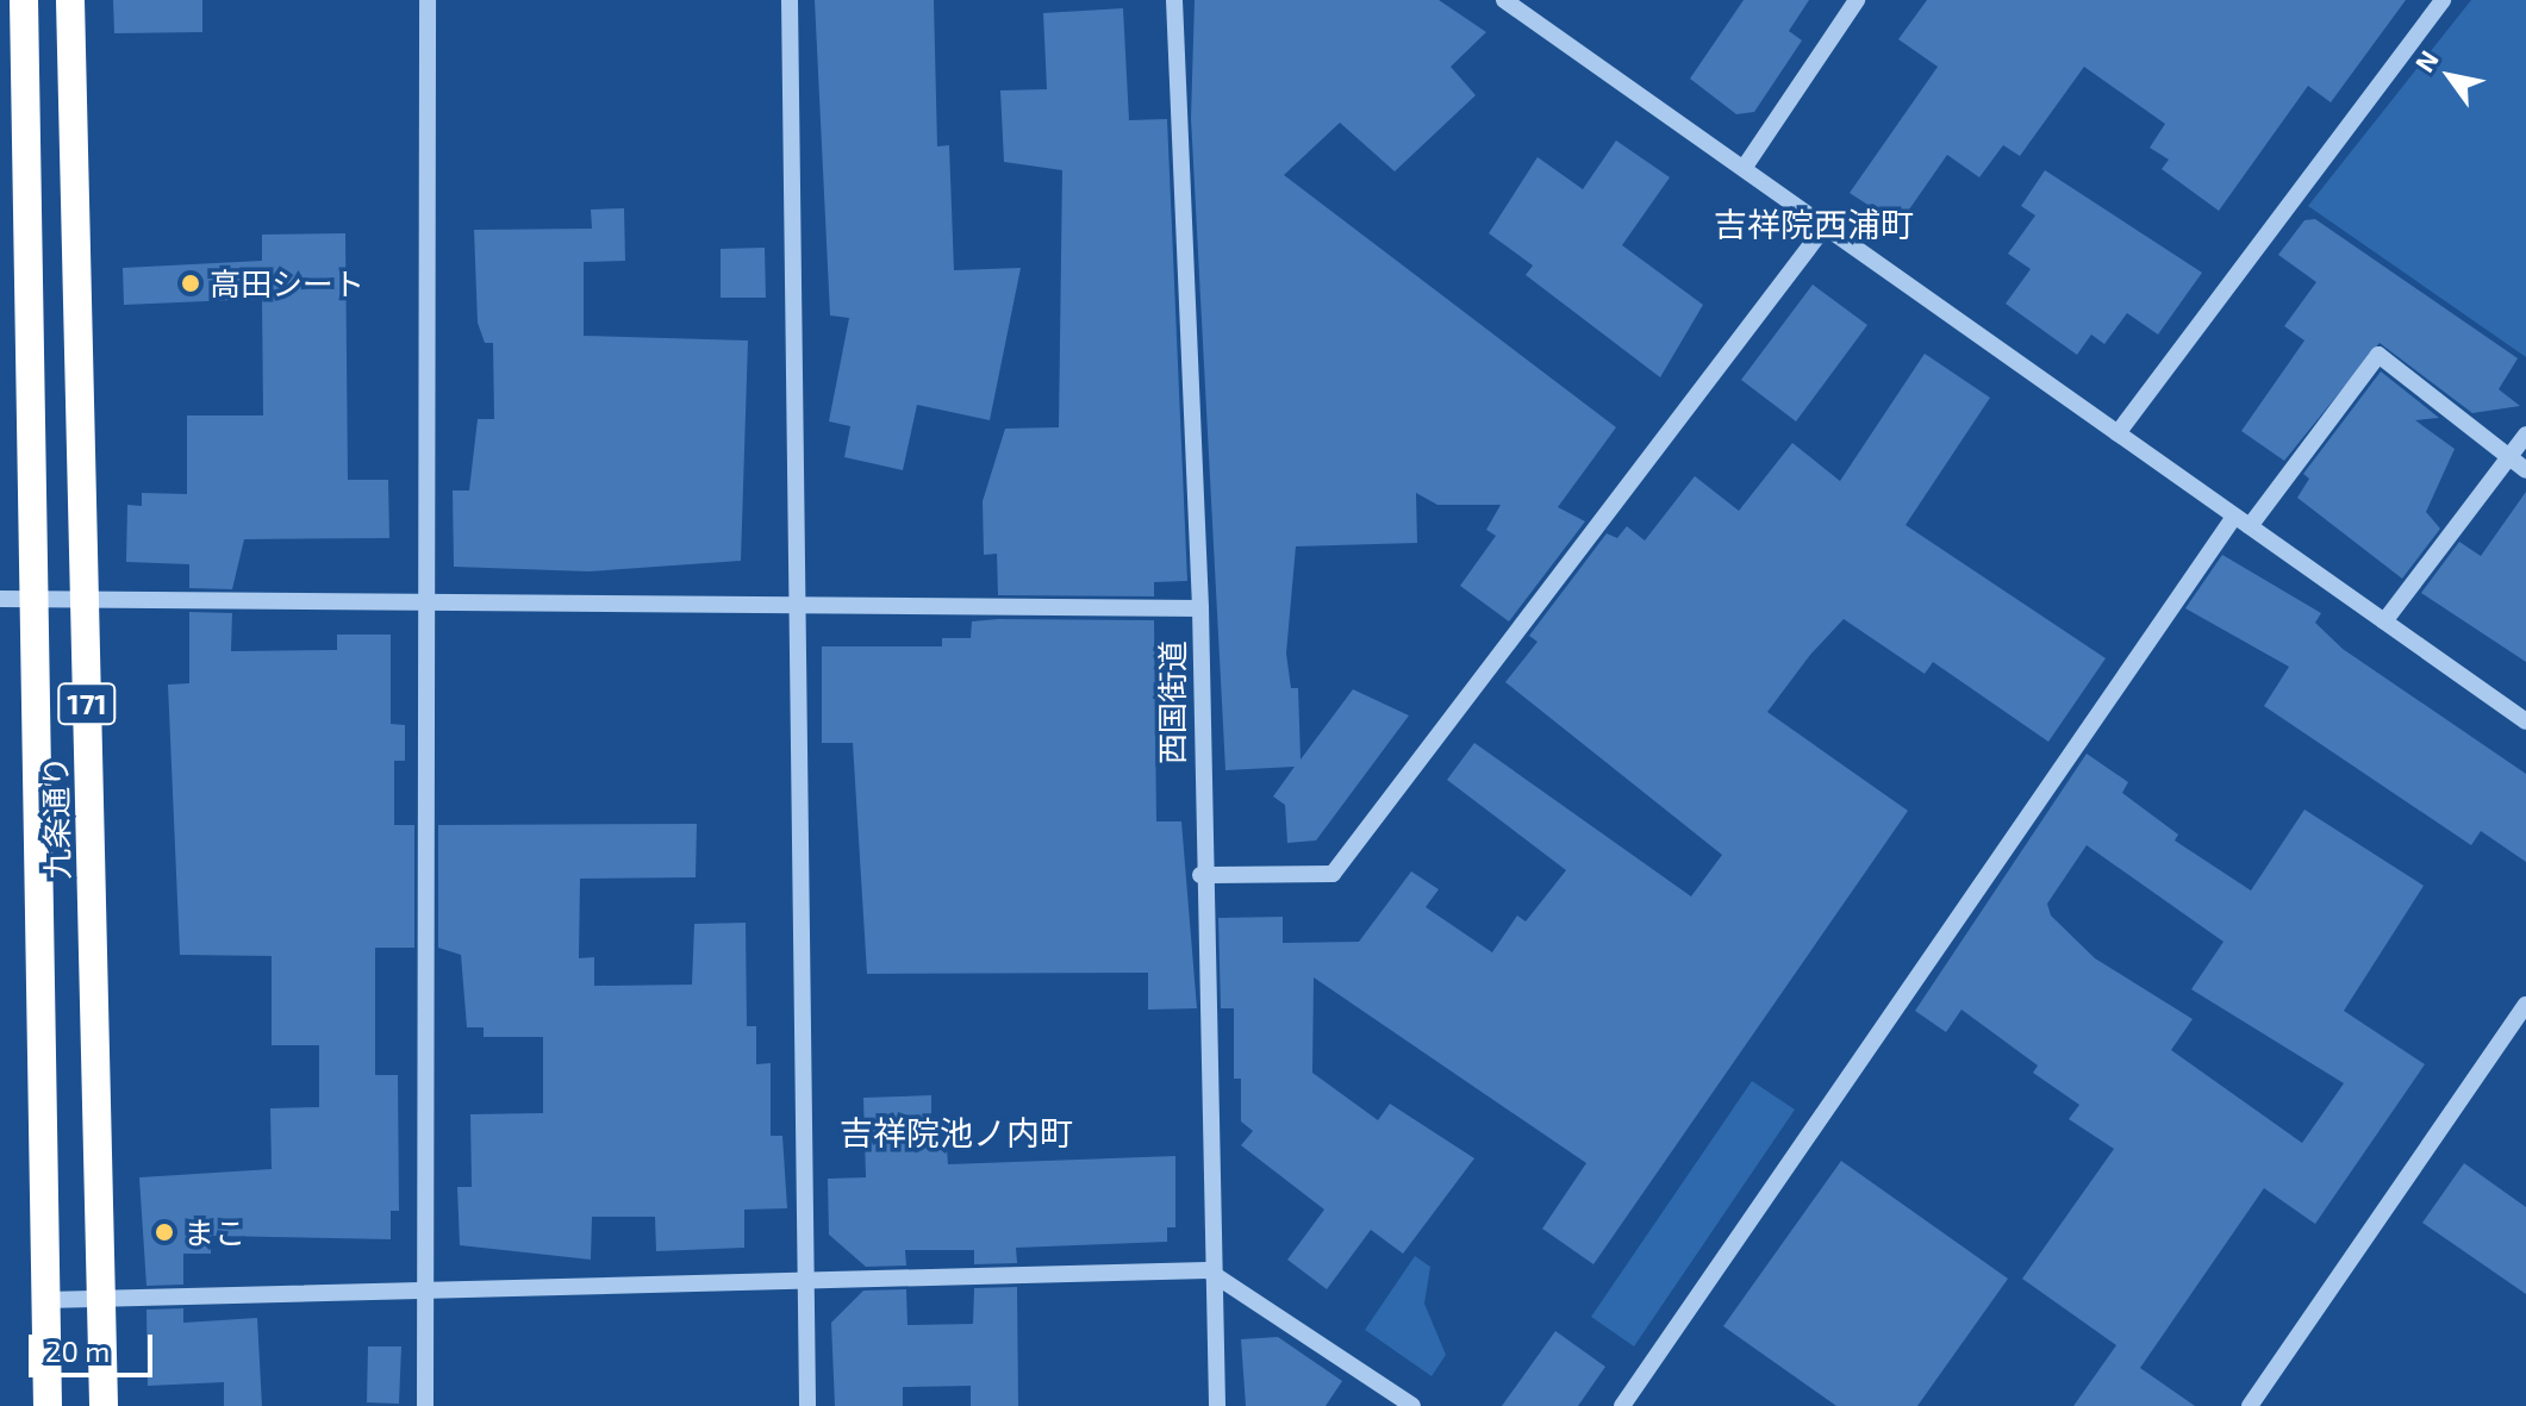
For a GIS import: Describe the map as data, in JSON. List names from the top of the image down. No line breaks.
{"streets":{"highway":["171","九条通り"],"street":["西国街道"]},"districts":["吉祥院西浦町","吉祥院池ノ内町"],"places":["高田シート","まこ"],"scale_bar":"20 m","north":"top left"}
